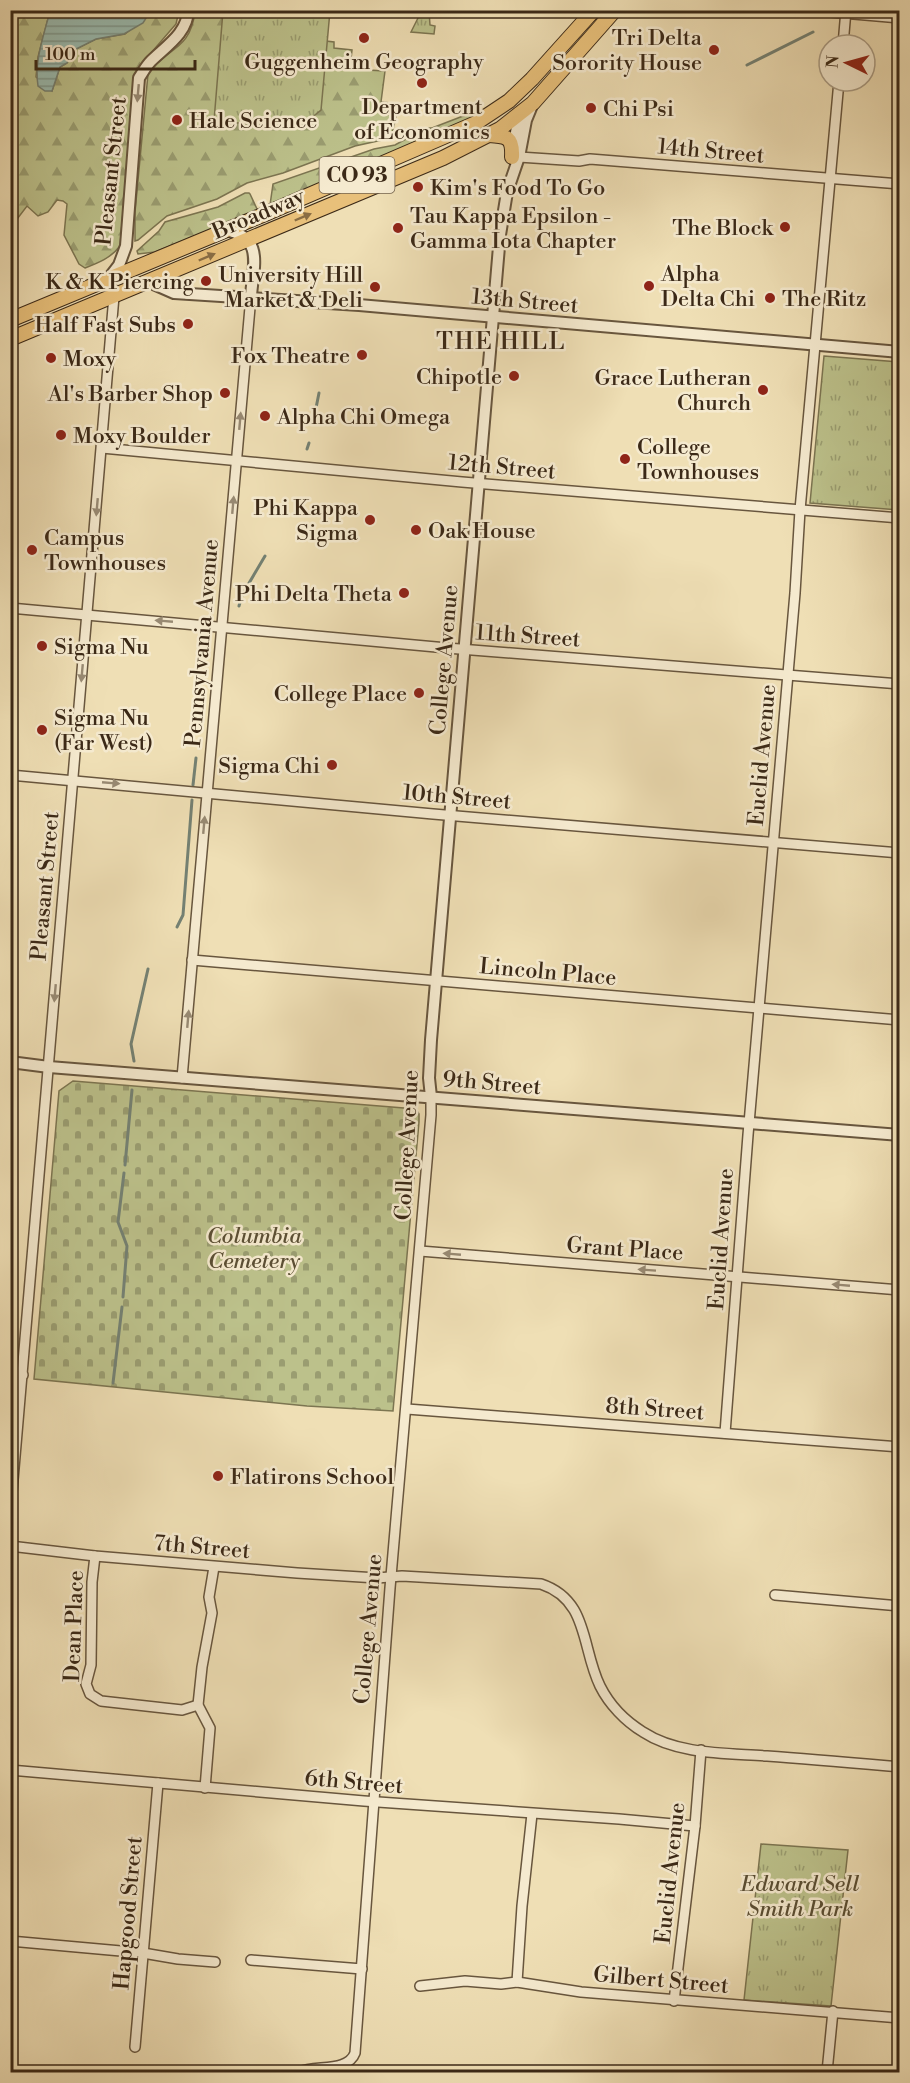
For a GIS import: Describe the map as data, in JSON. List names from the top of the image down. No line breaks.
{"streets":{"main road":["CO 93","Broadway"],"street":["14th Street","Pleasant Street","13th Street","12th Street","11th Street","Pennsylvania Avenue","College Avenue","Euclid Avenue","10th Street","Lincoln Place","9th Street","Grant Place","8th Street","7th Street","Dean Place","6th Street","Hapgood Street","Gilbert Street"]},"crossings":[["14th Street","College Avenue"],["14th Street","Euclid Avenue"],["Pleasant Street","Broadway"],["Pleasant Street","12th Street"],["Pleasant Street","11th Street"],["Pleasant Street","10th Street"],["Pleasant Street","9th Street"],["Broadway","13th Street"],["Broadway","Pennsylvania Avenue"],["Broadway","College Avenue"],["13th Street","Pennsylvania Avenue"],["13th Street","College Avenue"],["13th Street","Euclid Avenue"],["12th Street","Pennsylvania Avenue"],["12th Street","College Avenue"],["12th Street","Euclid Avenue"],["11th Street","Pennsylvania Avenue"],["11th Street","College Avenue"],["11th Street","Euclid Avenue"],["Pennsylvania Avenue","10th Street"],["Pennsylvania Avenue","Lincoln Place"],["Pennsylvania Avenue","9th Street"],["College Avenue","10th Street"],["College Avenue","Lincoln Place"],["College Avenue","9th Street"],["College Avenue","Grant Place"],["College Avenue","8th Street"],["College Avenue","7th Street"],["College Avenue","6th Street"],["Euclid Avenue","10th Street"],["Euclid Avenue","Lincoln Place"],["Euclid Avenue","9th Street"],["Euclid Avenue","Grant Place"],["Euclid Avenue","8th Street"],["Euclid Avenue","7th Street"],["Euclid Avenue","6th Street"],["Euclid Avenue","Gilbert Street"],["7th Street","Dean Place"],["6th Street","Hapgood Street"]],"one_way":["Pleasant Street","Pennsylvania Avenue","Grant Place"],"districts":["THE HILL"],"parks":["Columbia Cemetery","Edward Sell Smith Park"],"places":["Guggenheim Geography","Tri Delta Sorority House","Department of Economics","Chi Psi","Hale Science","Kim's Food To Go","The Block","Tau Kappa Epsilon - Gamma Iota Chapter","K & K Piercing","Alpha Delta Chi","University Hill Market & Deli","The Ritz","Half Fast Subs","Fox Theatre","Moxy","Chipotle","Grace Lutheran Church","Al's Barber Shop","Alpha Chi Omega","Moxy Boulder","College Townhouses","Phi Kappa Sigma","Oak House","Campus Townhouses","Phi Delta Theta","Sigma Nu","College Place","Sigma Nu (Far West)","Sigma Chi","Flatirons School"],"scale_bar":"100 m","north":"left"}
